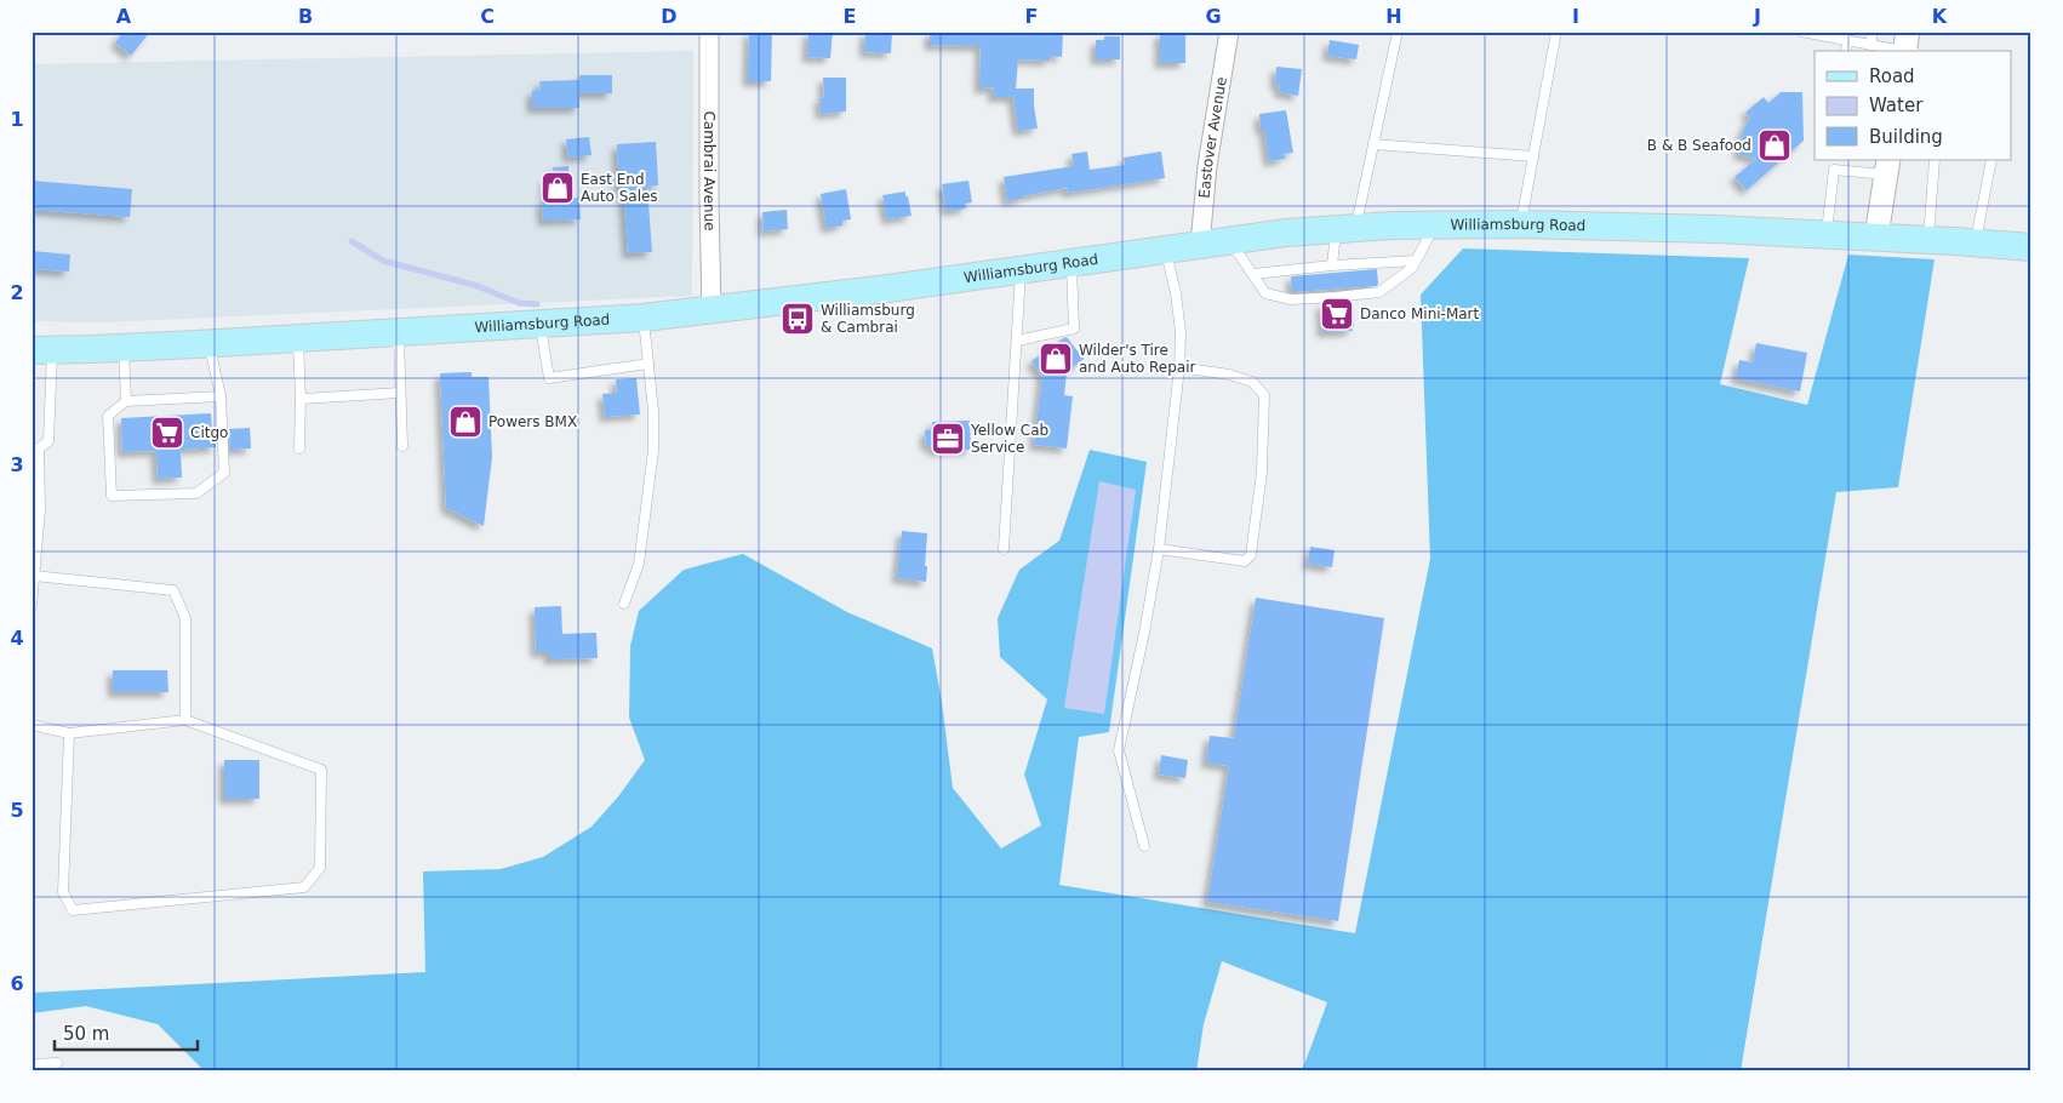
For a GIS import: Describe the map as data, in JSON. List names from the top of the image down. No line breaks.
{"streets":{"main road":["Williamsburg Road"],"street":["Eastover Avenue","Cambrai Avenue"]},"crossings":[["Eastover Avenue","Williamsburg Road"],["Cambrai Avenue","Williamsburg Road"]],"places":{"shop":["B & B Seafood","East End Auto Sales","Wilder's Tire and Auto Repair","Powers BMX"],"supermarket":["Danco Mini-Mart","Citgo"],"bus stop":["Williamsburg & Cambrai"],"office":["Yellow Cab Service"]},"legend":["Road","Water","Building"],"scale_bar":"50 m","grid":{"columns":["A","B","C","D","E","F","G","H","I","J","K"],"rows":["1","2","3","4","5","6"]}}
